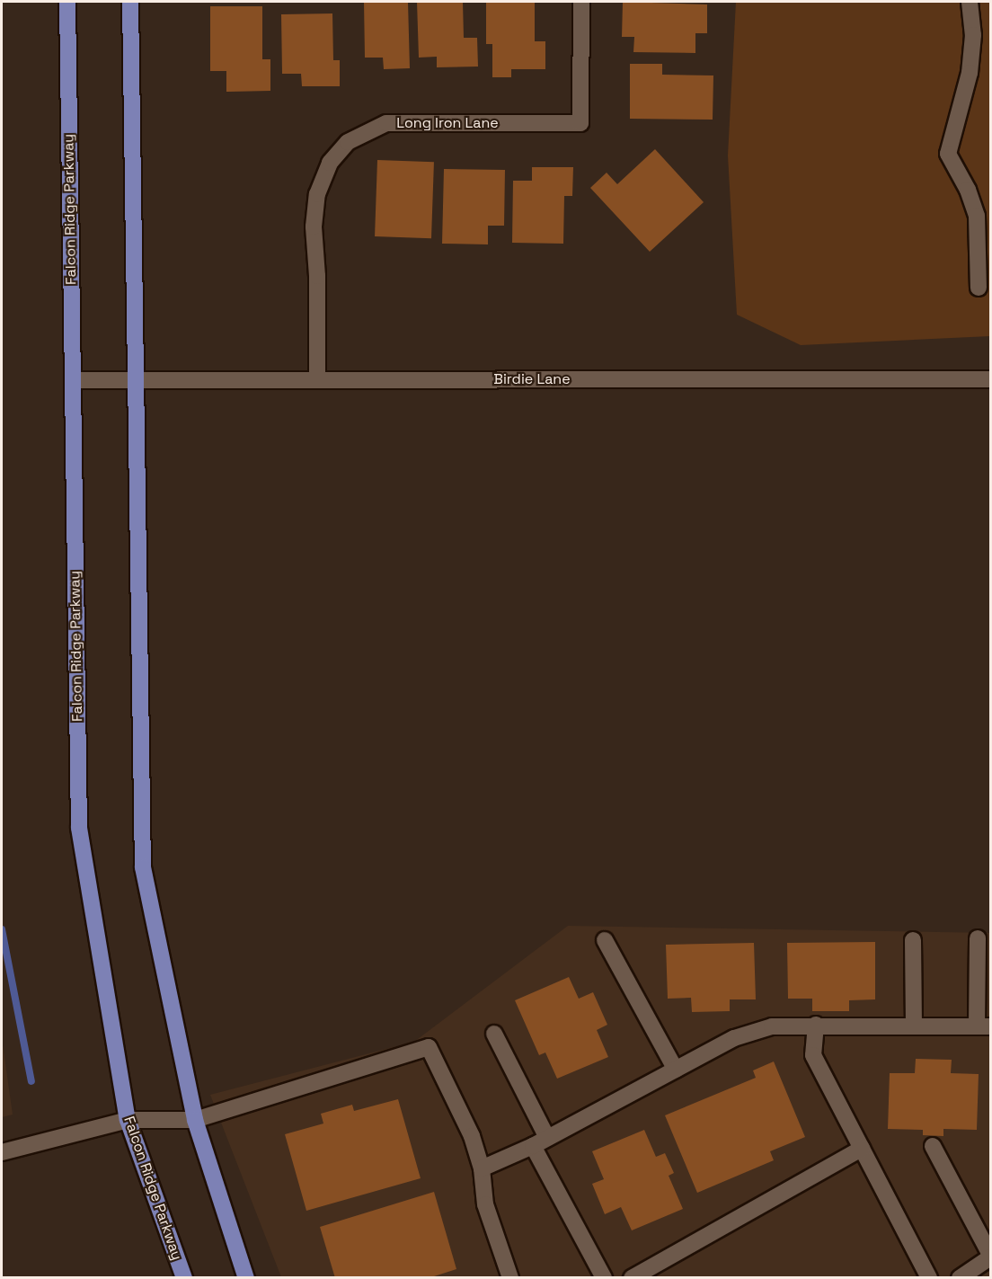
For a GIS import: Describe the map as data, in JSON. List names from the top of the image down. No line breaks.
{"streets":{"main road":["Falcon Ridge Parkway"],"street":["Long Iron Lane","Birdie Lane"]},"crossings":[["Long Iron Lane","Birdie Lane"],["Falcon Ridge Parkway","Birdie Lane"]]}
